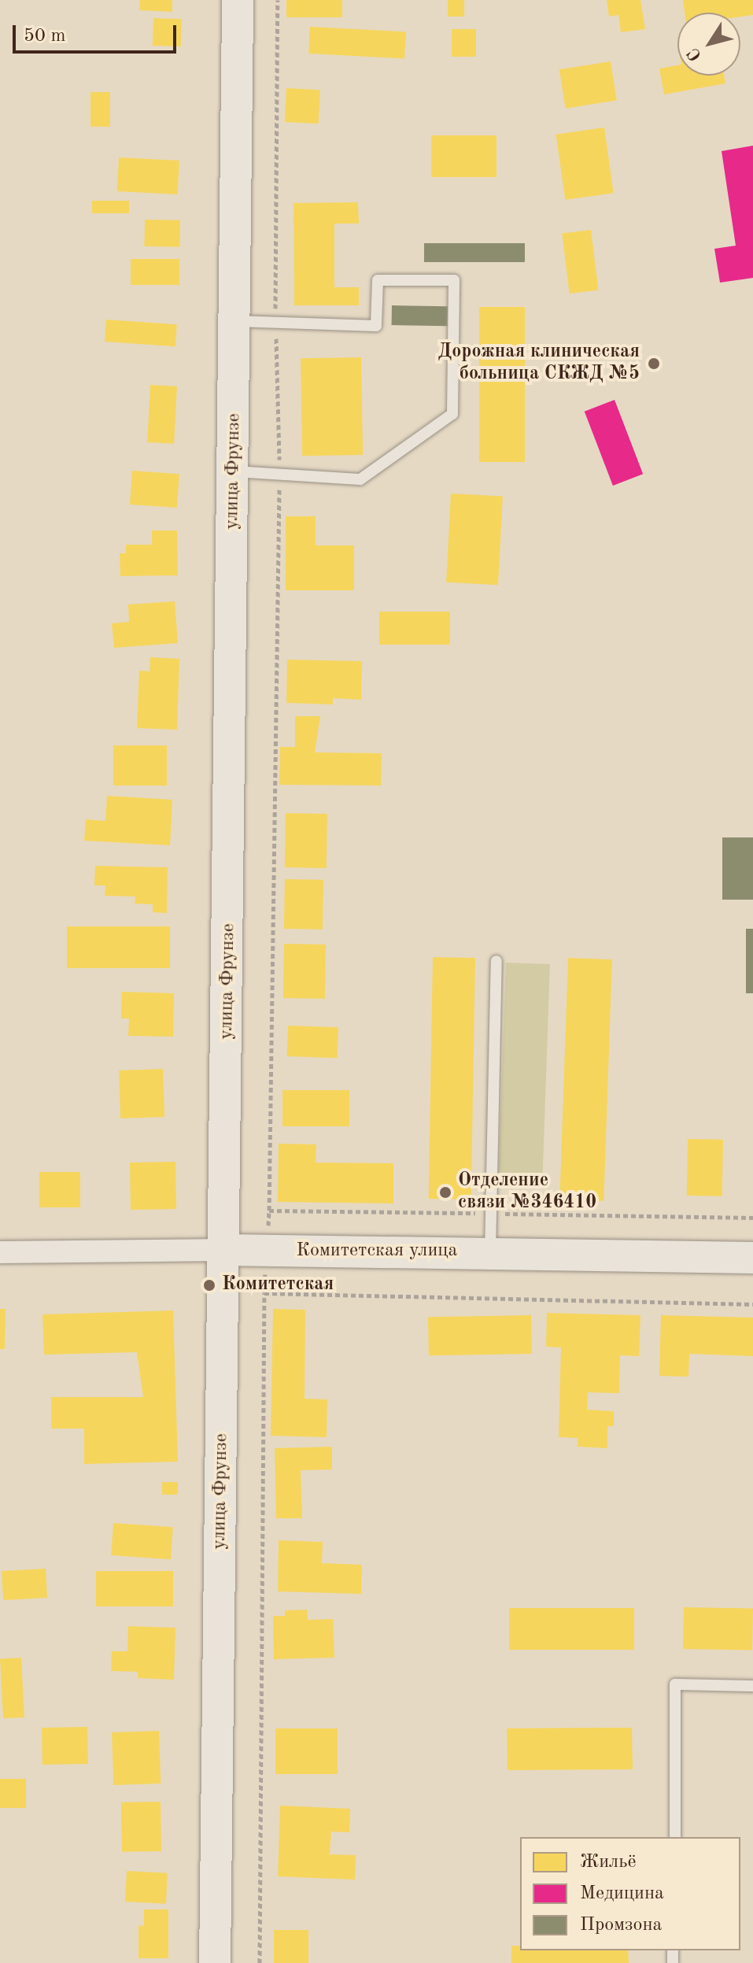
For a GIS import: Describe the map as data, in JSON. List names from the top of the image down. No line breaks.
{"streets":{"street":["улица Фрунзе","Комитетская улица"]},"crossings":[["улица Фрунзе","Комитетская улица"]],"places":["Дорожная клиническая больница СКЖД №5","Отделение связи №346410","Комитетская"],"legend":["Жильё","Медицина","Промзона"],"scale_bar":"50 m","north":"bottom left"}
